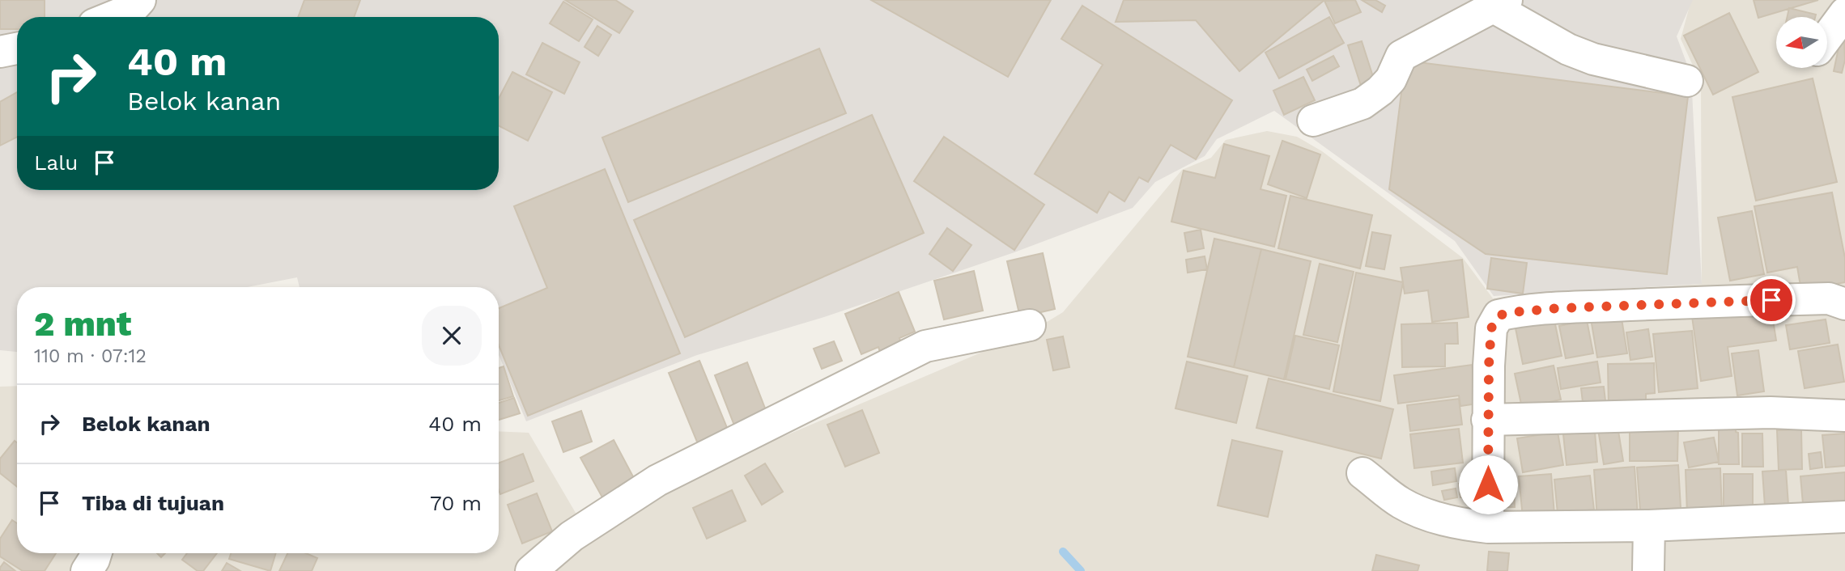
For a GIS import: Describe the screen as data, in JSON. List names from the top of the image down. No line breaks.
{"north":"left","page":{"turn":["40 m","Belok kanan"],"then":"Lalu","heading":["2 mnt","110 m · 07:12"],"list":[{"name":"Belok kanan","value":"40 m"},{"name":"Tiba di tujuan","value":"70 m"}]}}
